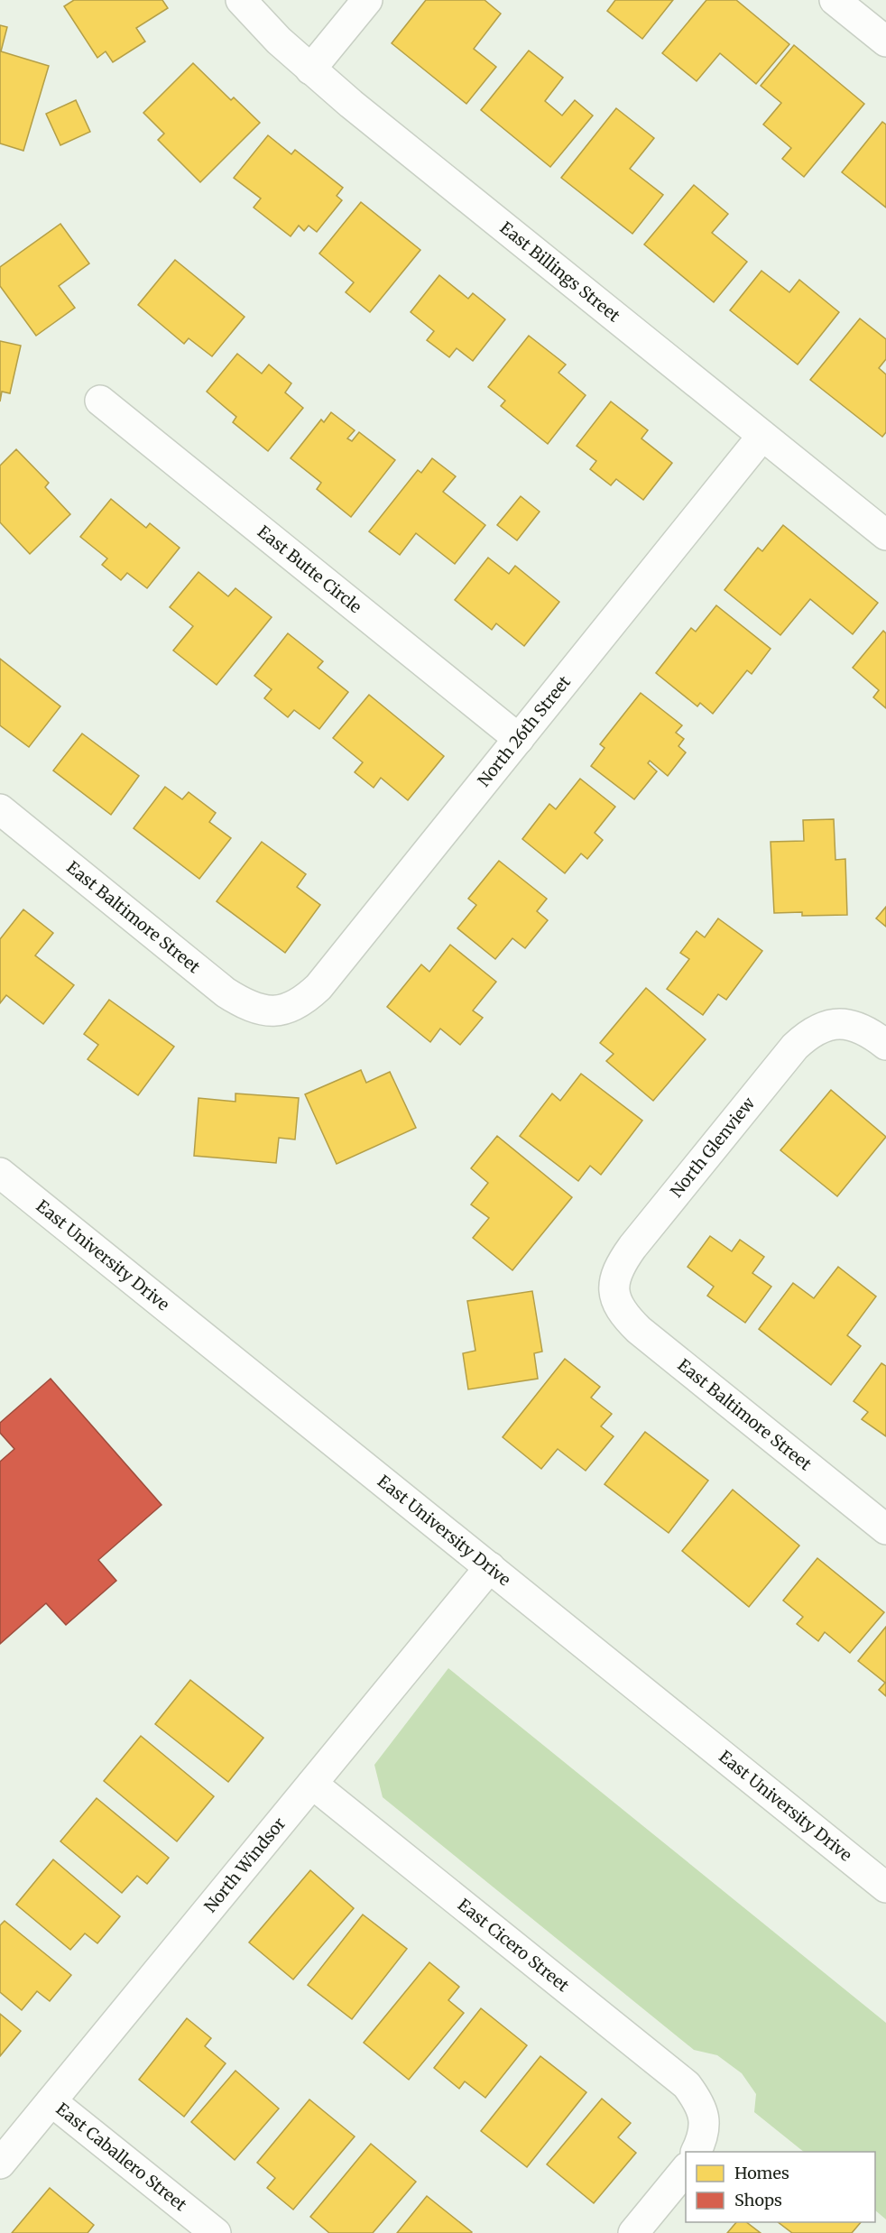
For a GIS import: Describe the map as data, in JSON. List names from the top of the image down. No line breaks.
{"streets":{"street":["East Billings Street","East Butte Circle","North 26th Street","East Baltimore Street","North Glenview","East University Drive","North Windsor","East Cicero Street","East Caballero Street"]},"crossings":[["East Billings Street","North 26th Street"],["East Butte Circle","North 26th Street"],["North 26th Street","East Baltimore Street"],["East Baltimore Street","North Glenview"],["East University Drive","North Windsor"],["North Windsor","East Cicero Street"],["North Windsor","East Caballero Street"]],"legend":["Homes","Shops"]}
